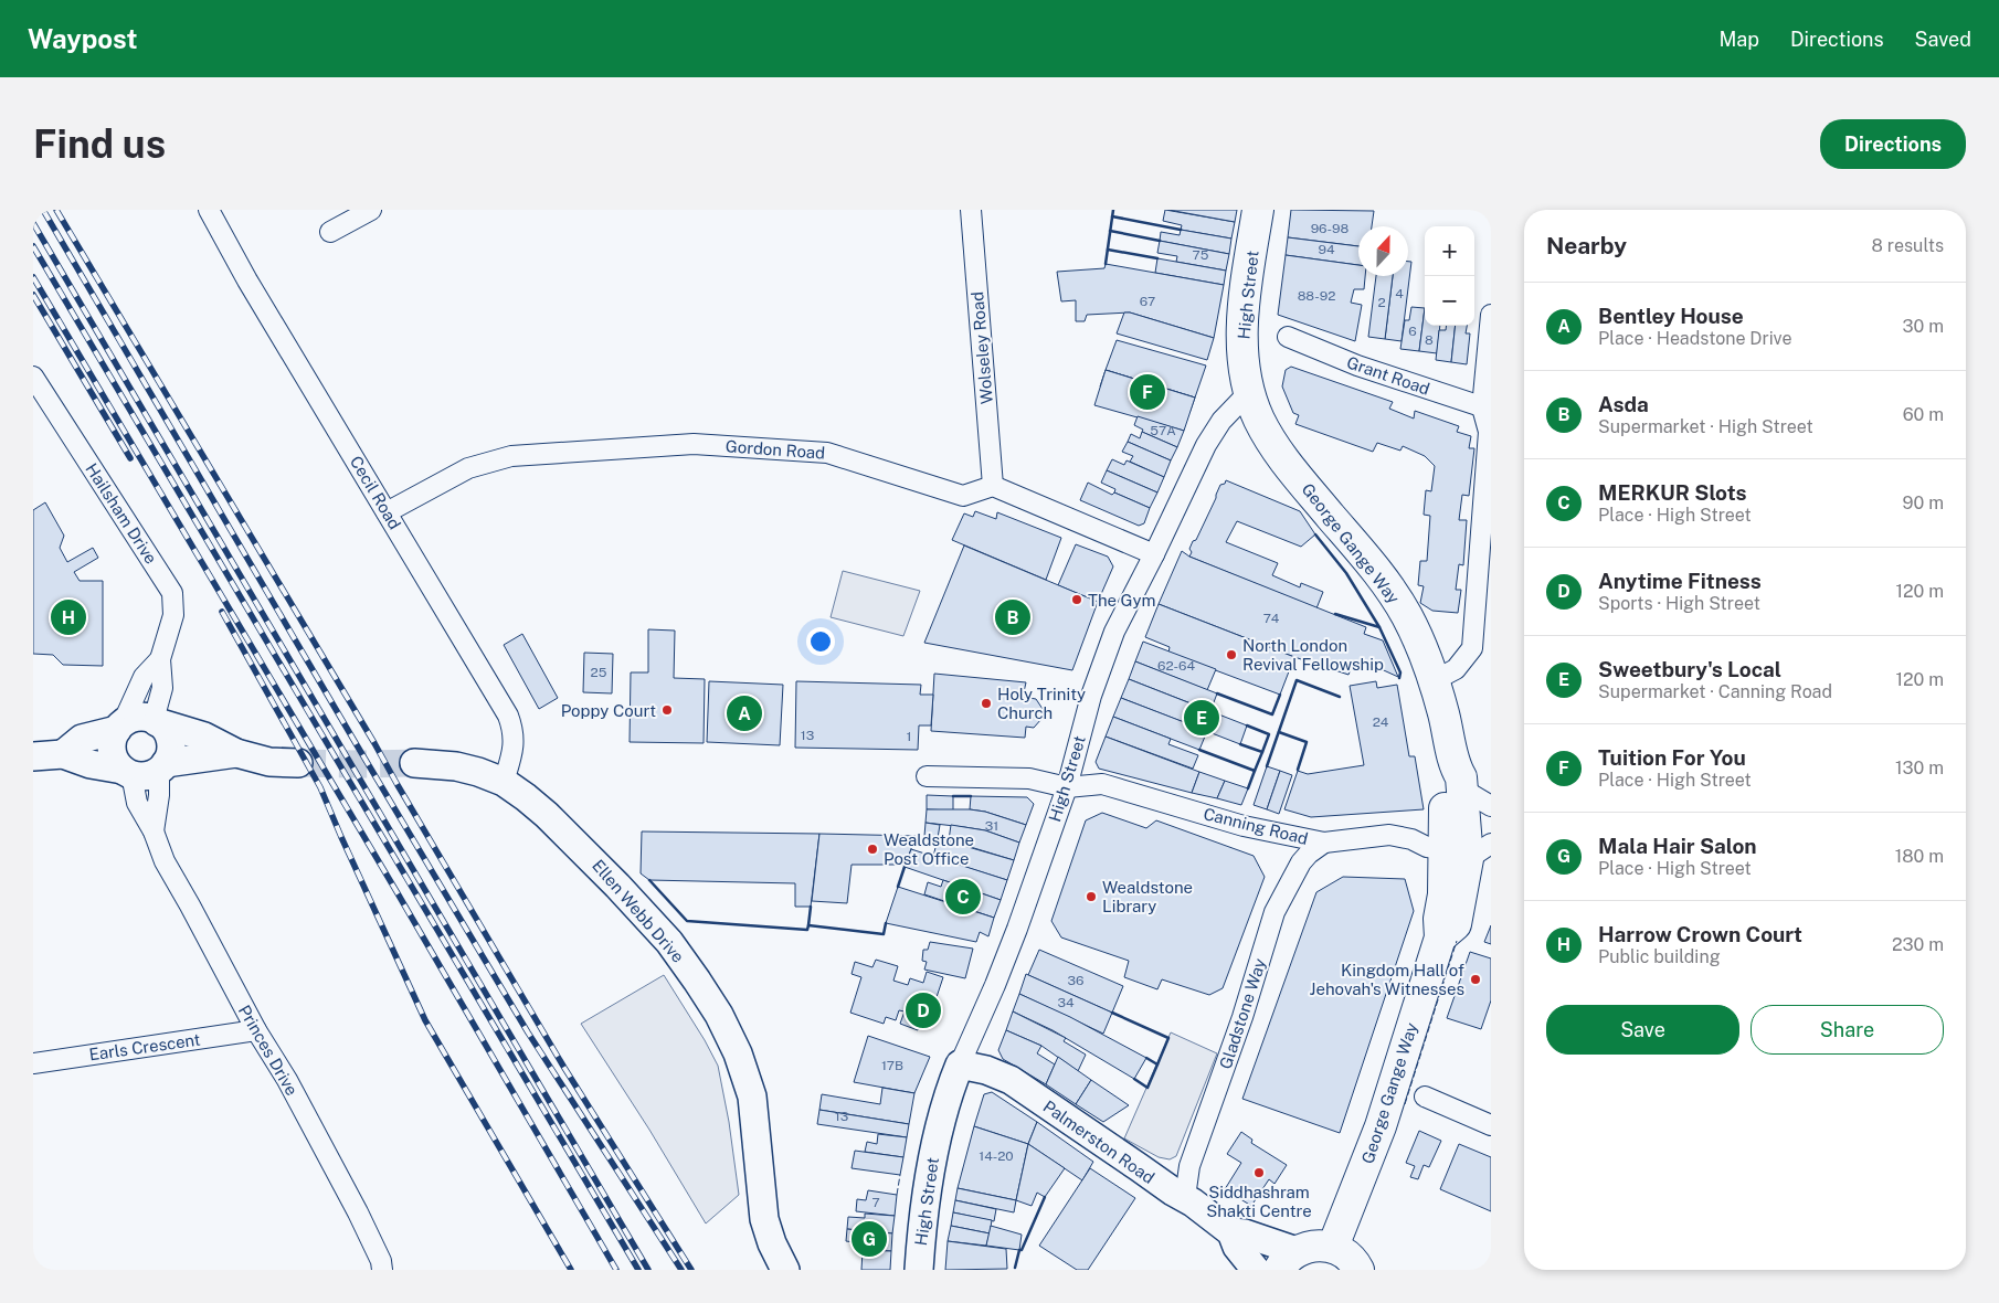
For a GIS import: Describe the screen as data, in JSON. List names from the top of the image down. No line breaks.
{"streets":{"main road":["High Street","George Gange Way"],"street":["Wolseley Road","Grant Road","Gordon Road","Cecil Road","Hailsham Drive","Canning Road","Ellen Webb Drive","Gladstone Way","Earls Crescent","Princes Drive","Palmerston Road"]},"crossings":[["High Street","George Gange Way"],["High Street","Canning Road"],["High Street","Palmerston Road"],["Wolseley Road","Gordon Road"],["Gordon Road","Cecil Road"],["Cecil Road","Ellen Webb Drive"],["Hailsham Drive","Princes Drive"],["George Gange Way","Canning Road"],["Canning Road","Gladstone Way"],["Gladstone Way","Palmerston Road"],["Earls Crescent","Princes Drive"]],"places":["The Gym","North London Revival Fellowship","Holy Trinity Church","Poppy Court","Wealdstone Post Office","Wealdstone Library","Kingdom Hall of Jehovah's Witnesses","Siddhashram Shakti Centre"],"house_numbers":["96-98","94","75","4","88-92","67","2","6","8","57A","74","62-64","25","24","13","1","31","36","34","17B","13","14-20","7"],"north":"top","page":{"header":"Waypost","nav":["Map","Directions","Saved"],"buttons":["Directions",["Save","Share"]],"title":"Find us","heading":["Nearby","8 results"],"map_buttons":["+","−"],"list":[{"mark":"A","name":"Bentley House","note":"Place · Headstone Drive","value":"30 m"},{"mark":"B","name":"Asda","note":"Supermarket · High Street","value":"60 m"},{"mark":"C","name":"MERKUR Slots","note":"Place · High Street","value":"90 m"},{"mark":"D","name":"Anytime Fitness","note":"Sports · High Street","value":"120 m"},{"mark":"E","name":"Sweetbury's Local","note":"Supermarket · Canning Road","value":"120 m"},{"mark":"F","name":"Tuition For You","note":"Place · High Street","value":"130 m"},{"mark":"G","name":"Mala Hair Salon","note":"Place · High Street","value":"180 m"},{"mark":"H","name":"Harrow Crown Court","note":"Public building","value":"230 m"}],"pins":["F","B","H","A","E","C","D","G"]}}
